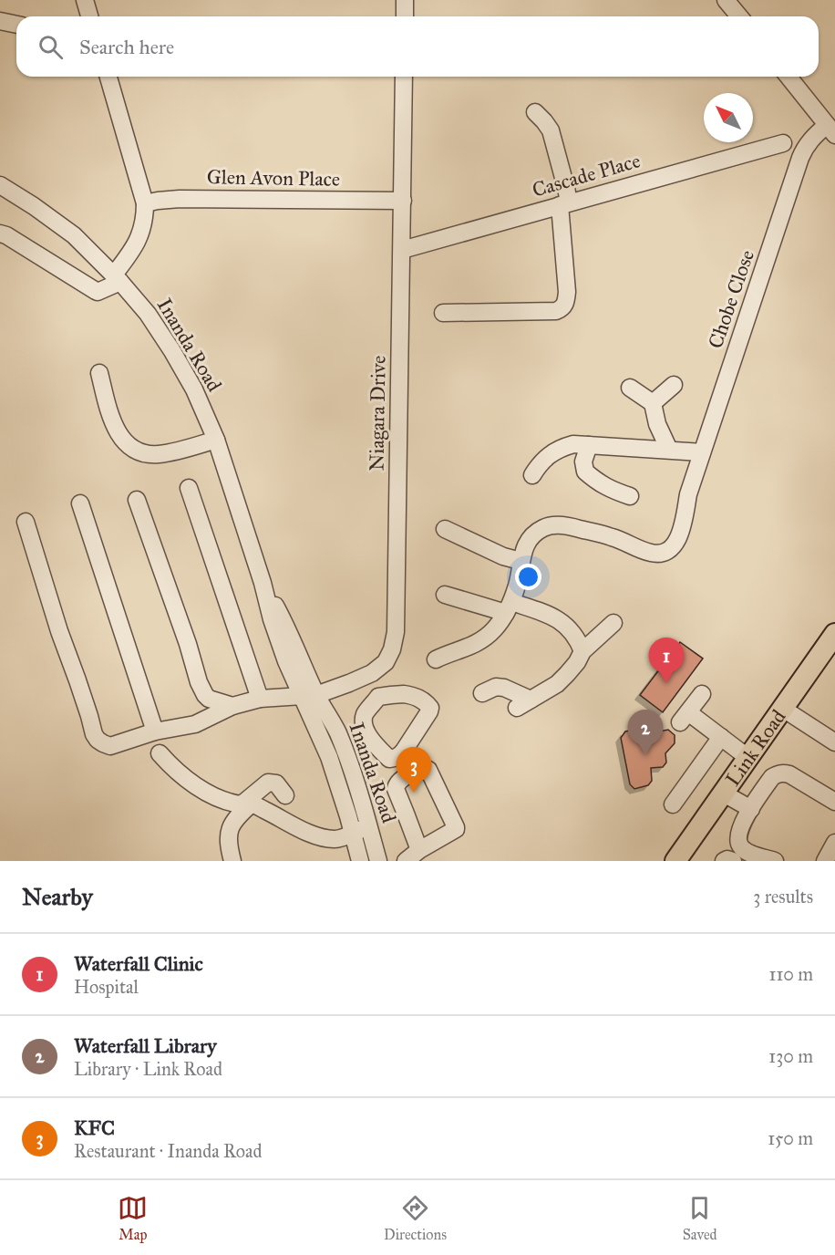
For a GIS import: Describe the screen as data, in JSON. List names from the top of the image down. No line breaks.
{"streets":{"main road":["Link Road"],"street":["Cascade Place","Glen Avon Place","Chobe Close","Inanda Road","Niagara Drive"]},"crossings":[["Cascade Place","Niagara Drive"],["Glen Avon Place","Niagara Drive"],["Inanda Road","Niagara Drive"]],"north":"top left","page":{"search":"Search here","pins":["1","2","3"],"heading":["Nearby","3 results"],"list":[{"mark":"1","name":"Waterfall Clinic","note":"Hospital","value":"110 m"},{"mark":"2","name":"Waterfall Library","note":"Library · Link Road","value":"130 m"},{"mark":"3","name":"KFC","note":"Restaurant · Inanda Road","value":"150 m"}],"nav":["Map","Directions","Saved"]}}
